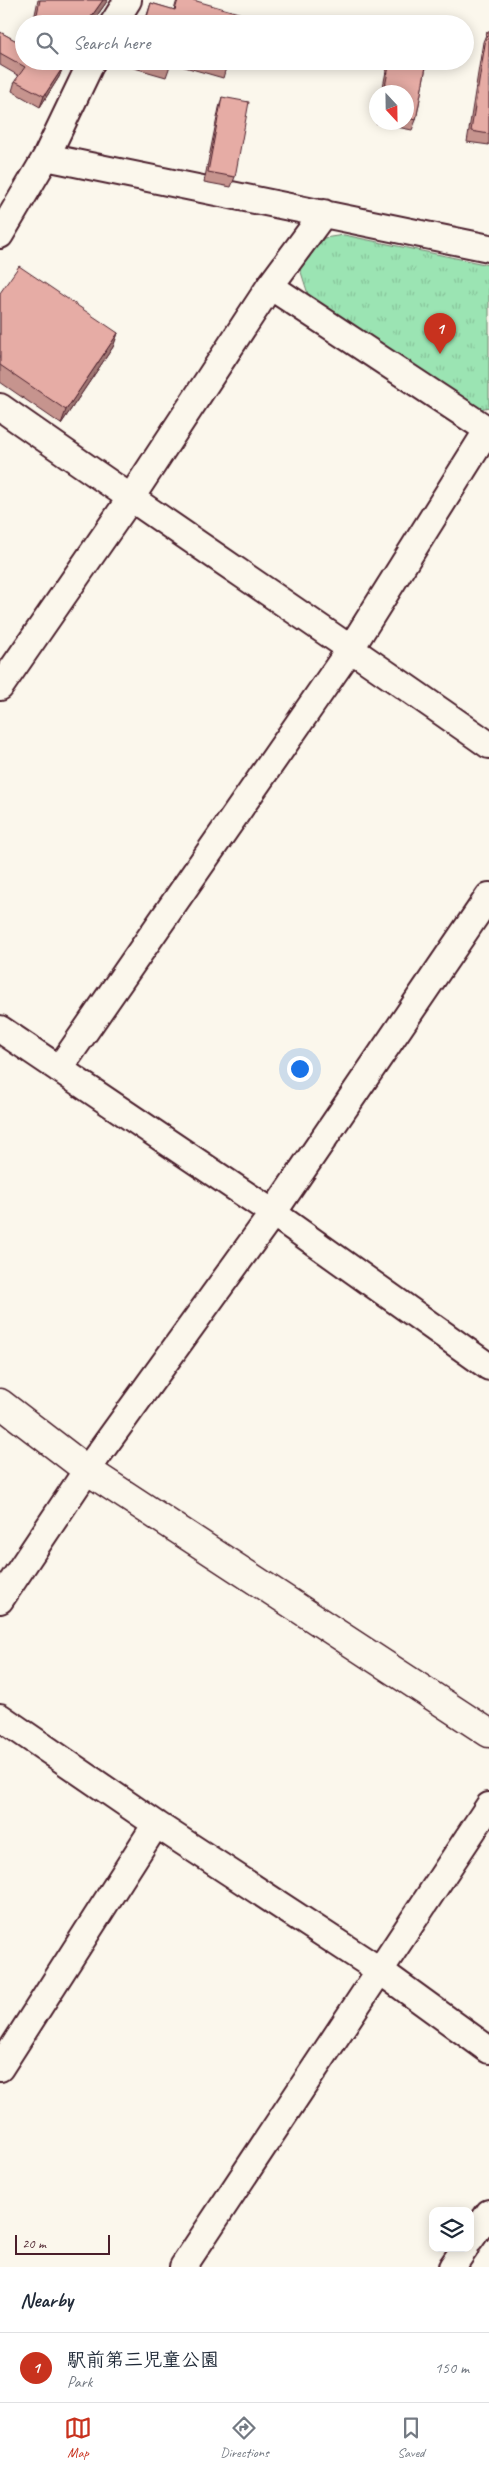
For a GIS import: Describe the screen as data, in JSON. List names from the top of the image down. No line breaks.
{"scale_bar":"20 m","north":"bottom","page":{"search":"Search here","pins":"1","scale":"20 m","heading":"Nearby","list":[{"mark":"1","name":"駅前第三児童公園","note":"Park","value":"150 m"}],"nav":["Map","Directions","Saved"]}}
